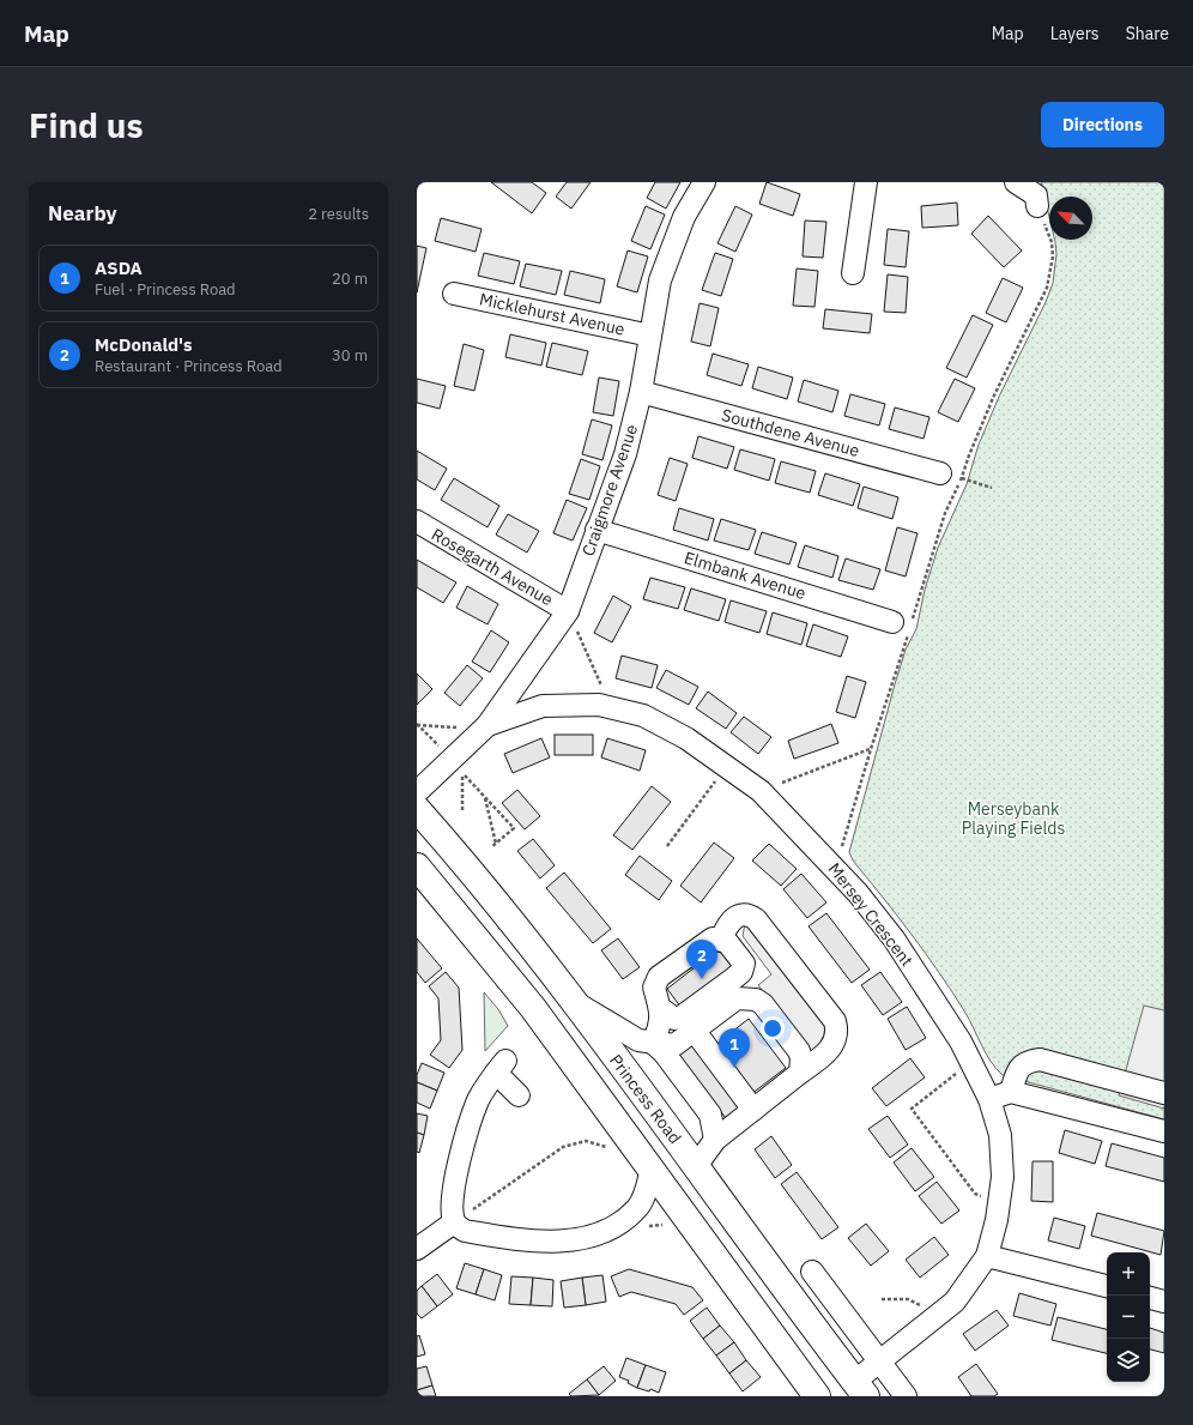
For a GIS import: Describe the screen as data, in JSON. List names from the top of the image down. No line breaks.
{"streets":{"highway":["Princess Road"],"street":["Micklehurst Avenue","Southdene Avenue","Craigmore Avenue","Rosegarth Avenue","Elmbank Avenue","Mersey Crescent"]},"crossings":[["Micklehurst Avenue","Craigmore Avenue"],["Southdene Avenue","Craigmore Avenue"],["Craigmore Avenue","Rosegarth Avenue"],["Craigmore Avenue","Elmbank Avenue"],["Craigmore Avenue","Mersey Crescent"],["Mersey Crescent","Princess Road"]],"parks":["Merseybank Playing Fields"],"north":"top left","page":{"header":"Map","nav":["Map","Layers","Share"],"buttons":"Directions","title":"Find us","heading":["Nearby","2 results"],"list":[{"mark":"1","name":"ASDA","note":"Fuel · Princess Road","value":"20 m"},{"mark":"2","name":"McDonald's","note":"Restaurant · Princess Road","value":"30 m"}],"pins":["2","1"],"map_buttons":["+","−"]}}
